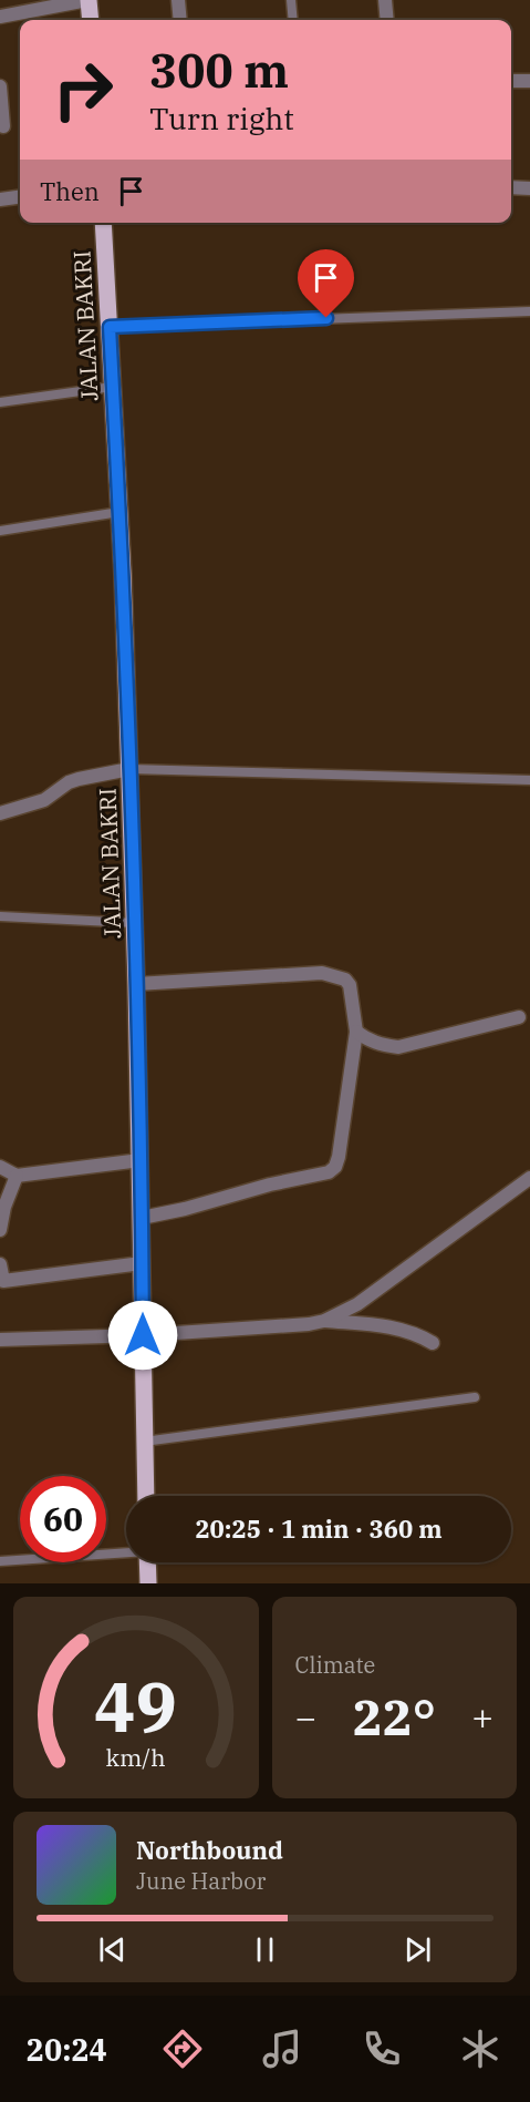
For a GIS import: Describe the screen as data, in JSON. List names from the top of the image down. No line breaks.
{"streets":{"main road":["JALAN BAKRI"]},"page":{"turn":["300 m","Turn right"],"then":"Then","limit":"60","trip":"20:25 · 1 min · 360 m","tile":"Climate","heat":["−","22°","+"],"song":["Northbound","June Harbor"],"tabs":"20:24","gauge":["49","km/h"]}}
